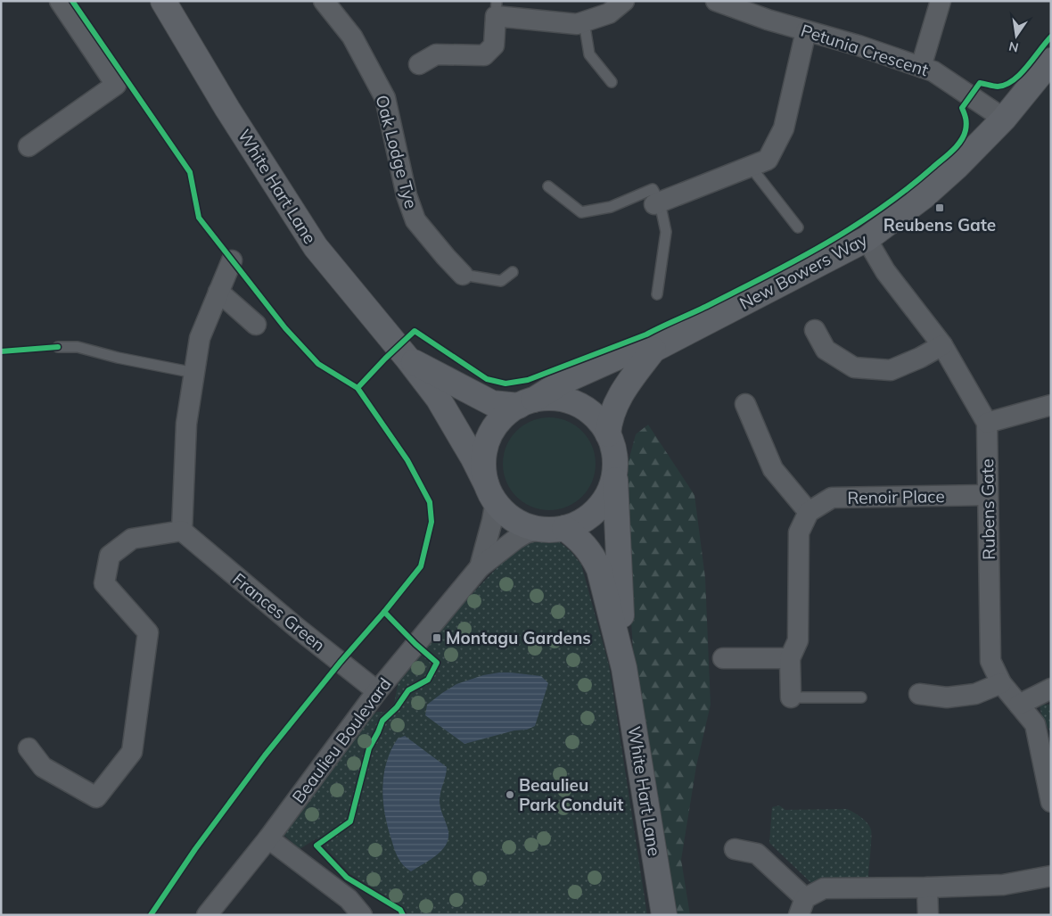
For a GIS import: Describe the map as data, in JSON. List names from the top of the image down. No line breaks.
{"streets":{"street":["Petunia Crescent","Oak Lodge Tye","White Hart Lane","New Bowers Way","Renoir Place","Rubens Gate","Frances Green","Beaulieu Boulevard"]},"crossings":[["Petunia Crescent","New Bowers Way"],["White Hart Lane","New Bowers Way"],["White Hart Lane","Beaulieu Boulevard"],["New Bowers Way","Rubens Gate"],["New Bowers Way","Beaulieu Boulevard"],["Renoir Place","Rubens Gate"],["Frances Green","Beaulieu Boulevard"]],"places":{"transit":["Reubens Gate","Montagu Gardens"],"other":["Beaulieu Park Conduit"]},"north":"bottom"}
